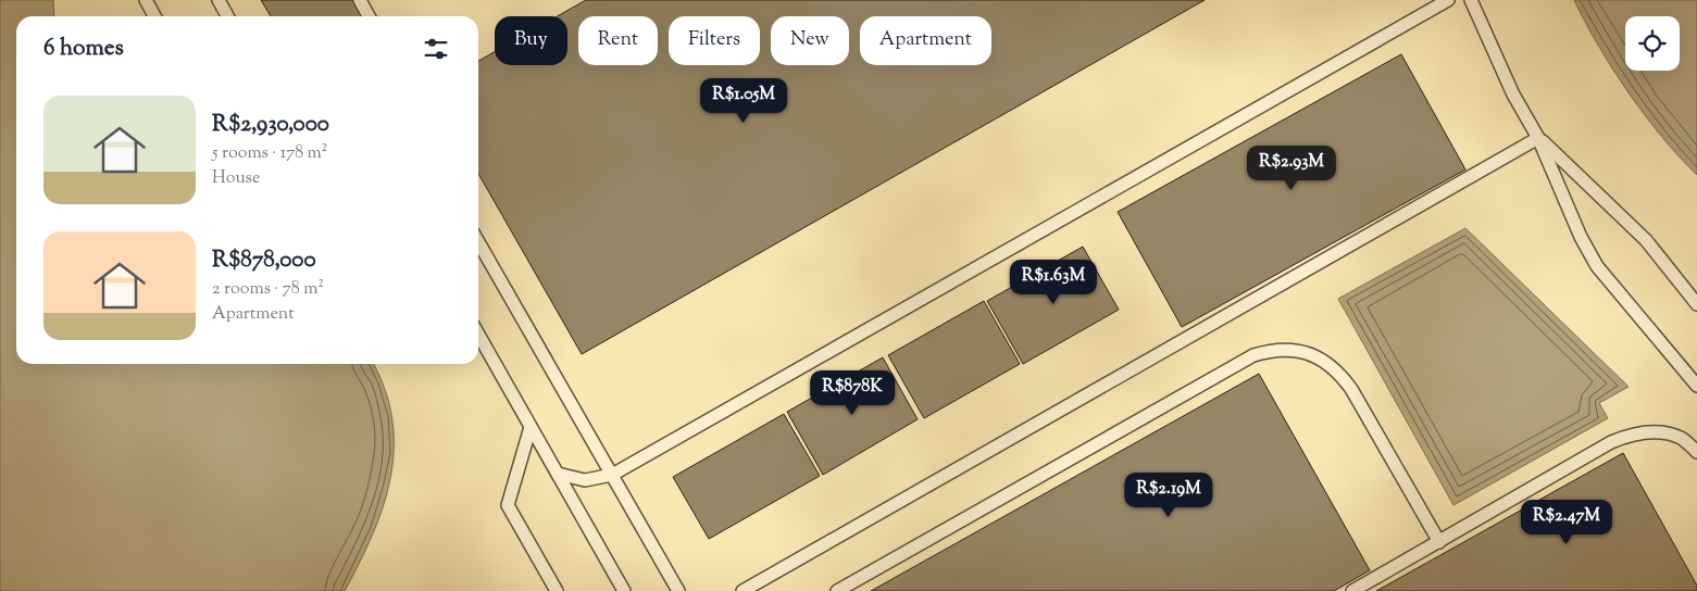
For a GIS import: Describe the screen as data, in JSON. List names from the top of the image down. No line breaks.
{"page":{"chip":["Buy","Rent","Filters","New","Apartment"],"heading":"6 homes","price":["R$1.05M","R$2.93M","R$1.63M","R$878K","R$2.19M","R$2.47M"],"list":[{"name":"R$2,930,000","note":"5 rooms · 178 m² · House"},{"name":"R$878,000","note":"2 rooms · 78 m² · Apartment"}]}}
